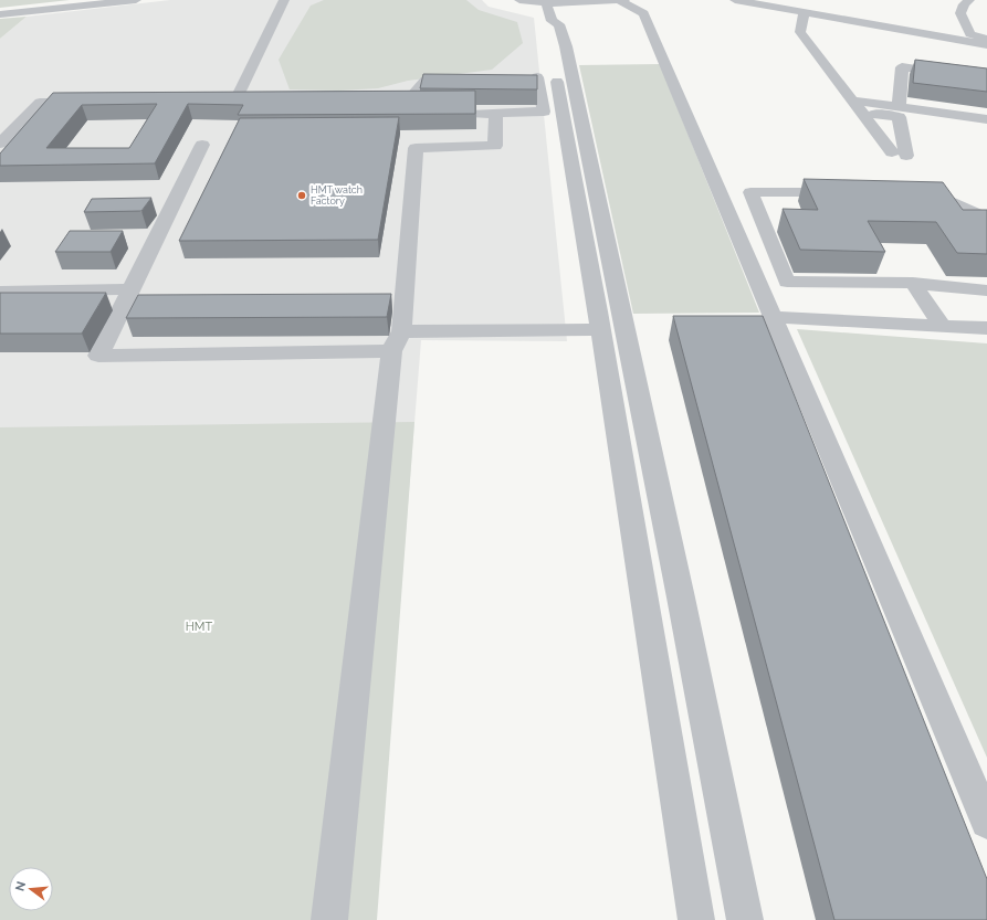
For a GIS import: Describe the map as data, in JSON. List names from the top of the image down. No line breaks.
{"parks":["HMT"],"places":["HMT watch Factory"],"north":"left"}
